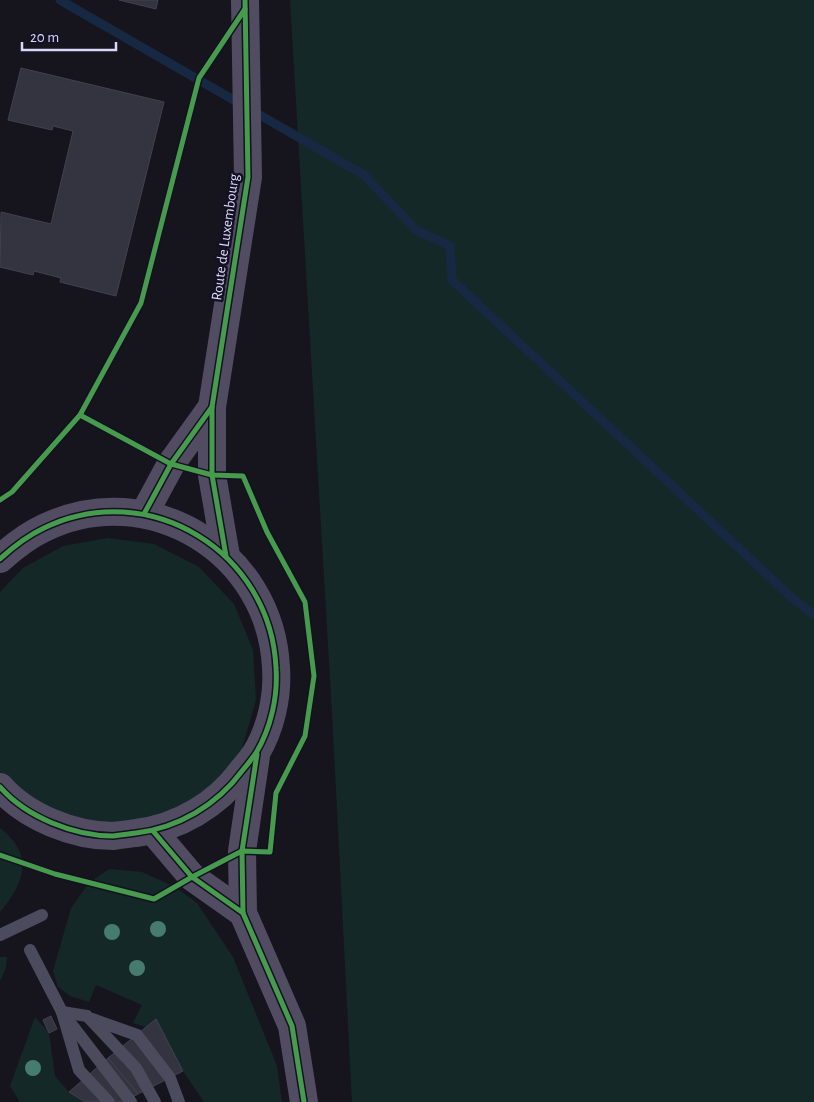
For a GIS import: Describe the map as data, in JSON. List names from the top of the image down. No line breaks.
{"streets":{"main road":["Route de Luxembourg"]},"scale_bar":"20 m"}
